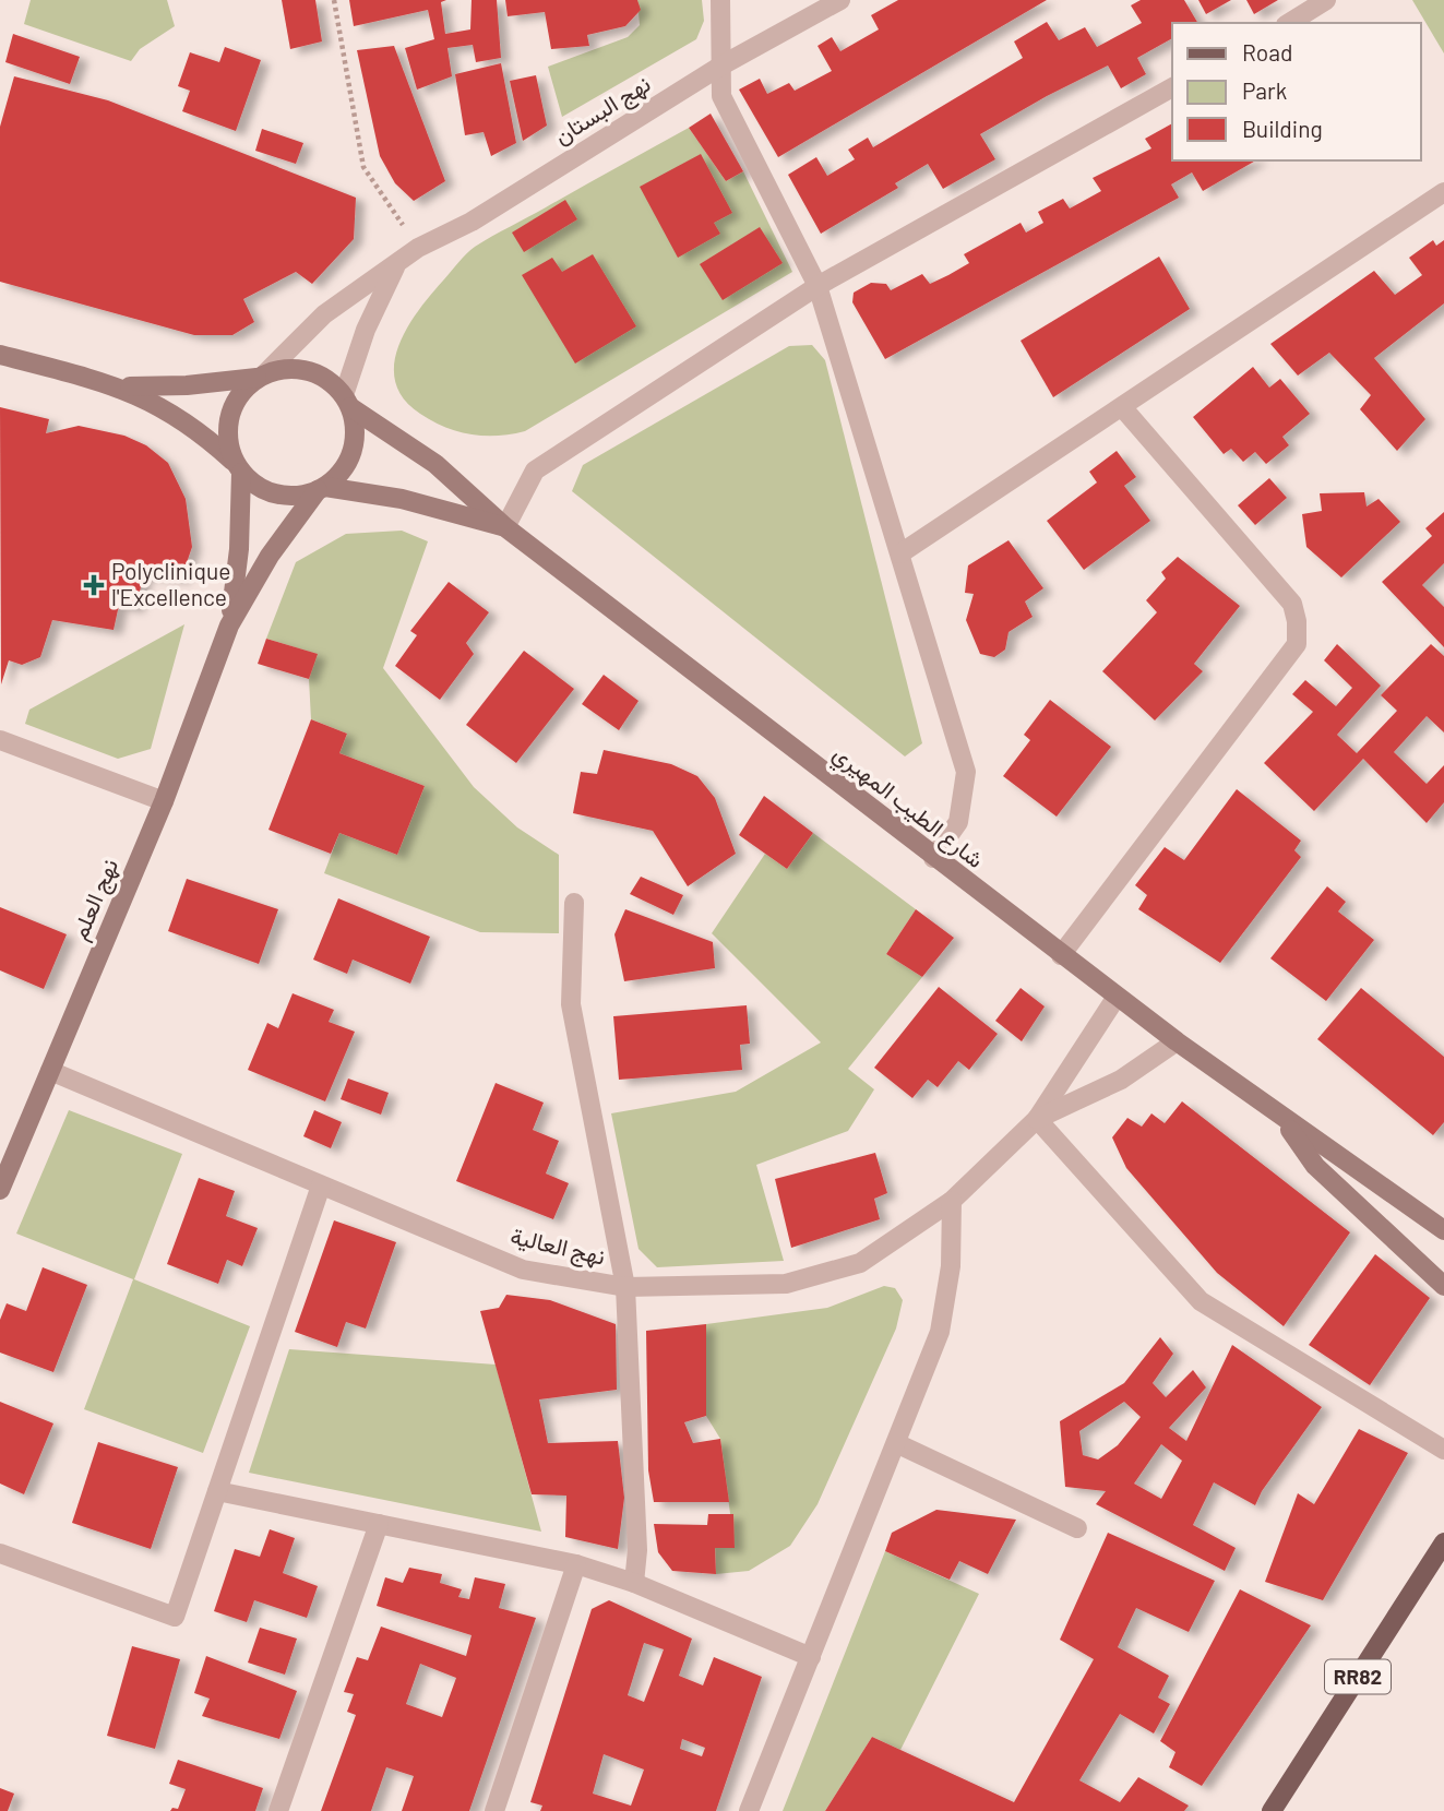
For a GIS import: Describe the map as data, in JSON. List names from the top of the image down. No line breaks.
{"streets":{"main road":["RR82"],"street":["نهج البستان","شارع الطيب المهيري","نهج العلم","نهج العالية"]},"crossings":[["نهج البستان","شارع الطيب المهيري"],["نهج البستان","نهج العلم"],["شارع الطيب المهيري","نهج العلم"],["شارع الطيب المهيري","نهج العالية"],["نهج العلم","نهج العالية"]],"places":{"health":["Polyclinique l'Excellence"]},"legend":["Road","Park","Building"]}
